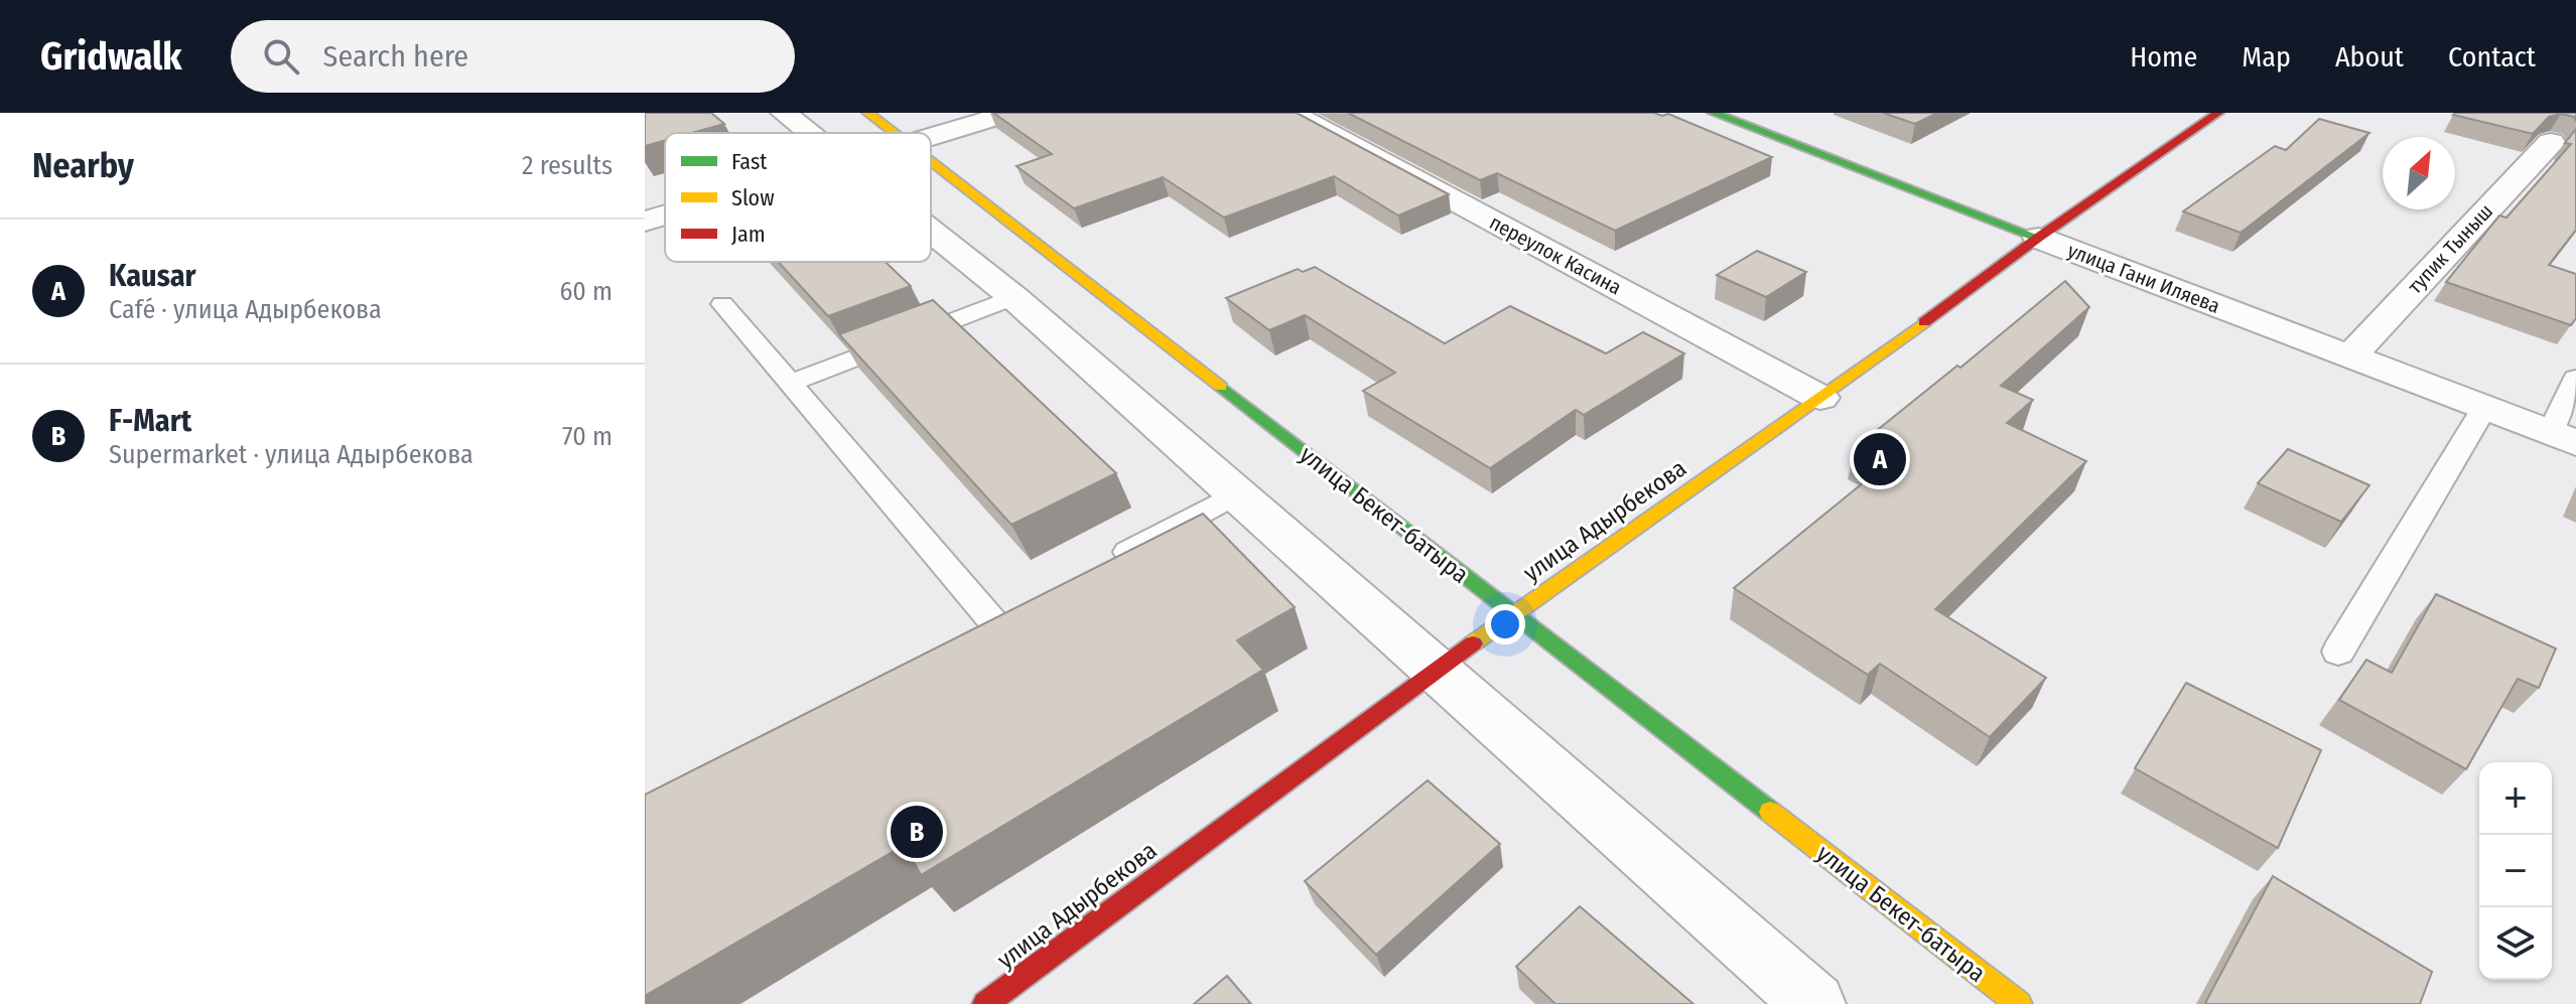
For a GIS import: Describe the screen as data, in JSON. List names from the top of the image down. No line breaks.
{"streets":{"street":["тупик Тыныш","переулок Касина","улица Гани Иляева","улица Бекет-батыра","улица Адырбекова"]},"crossings":[["тупик Тыныш","улица Гани Иляева"],["переулок Касина","улица Адырбекова"],["улица Гани Иляева","улица Адырбекова"],["улица Бекет-батыра","улица Адырбекова"]],"legend":["Fast","Slow","Jam"],"north":"top right","page":{"header":"Gridwalk","search":"Search here","nav":["Home","Map","About","Contact"],"heading":["Nearby","2 results"],"list":[{"mark":"A","name":"Kausar","note":"Café · улица Адырбекова","value":"60 m"},{"mark":"B","name":"F-Mart","note":"Supermarket · улица Адырбекова","value":"70 m"}],"pins":["A","B"],"map_buttons":["+","−"]}}
